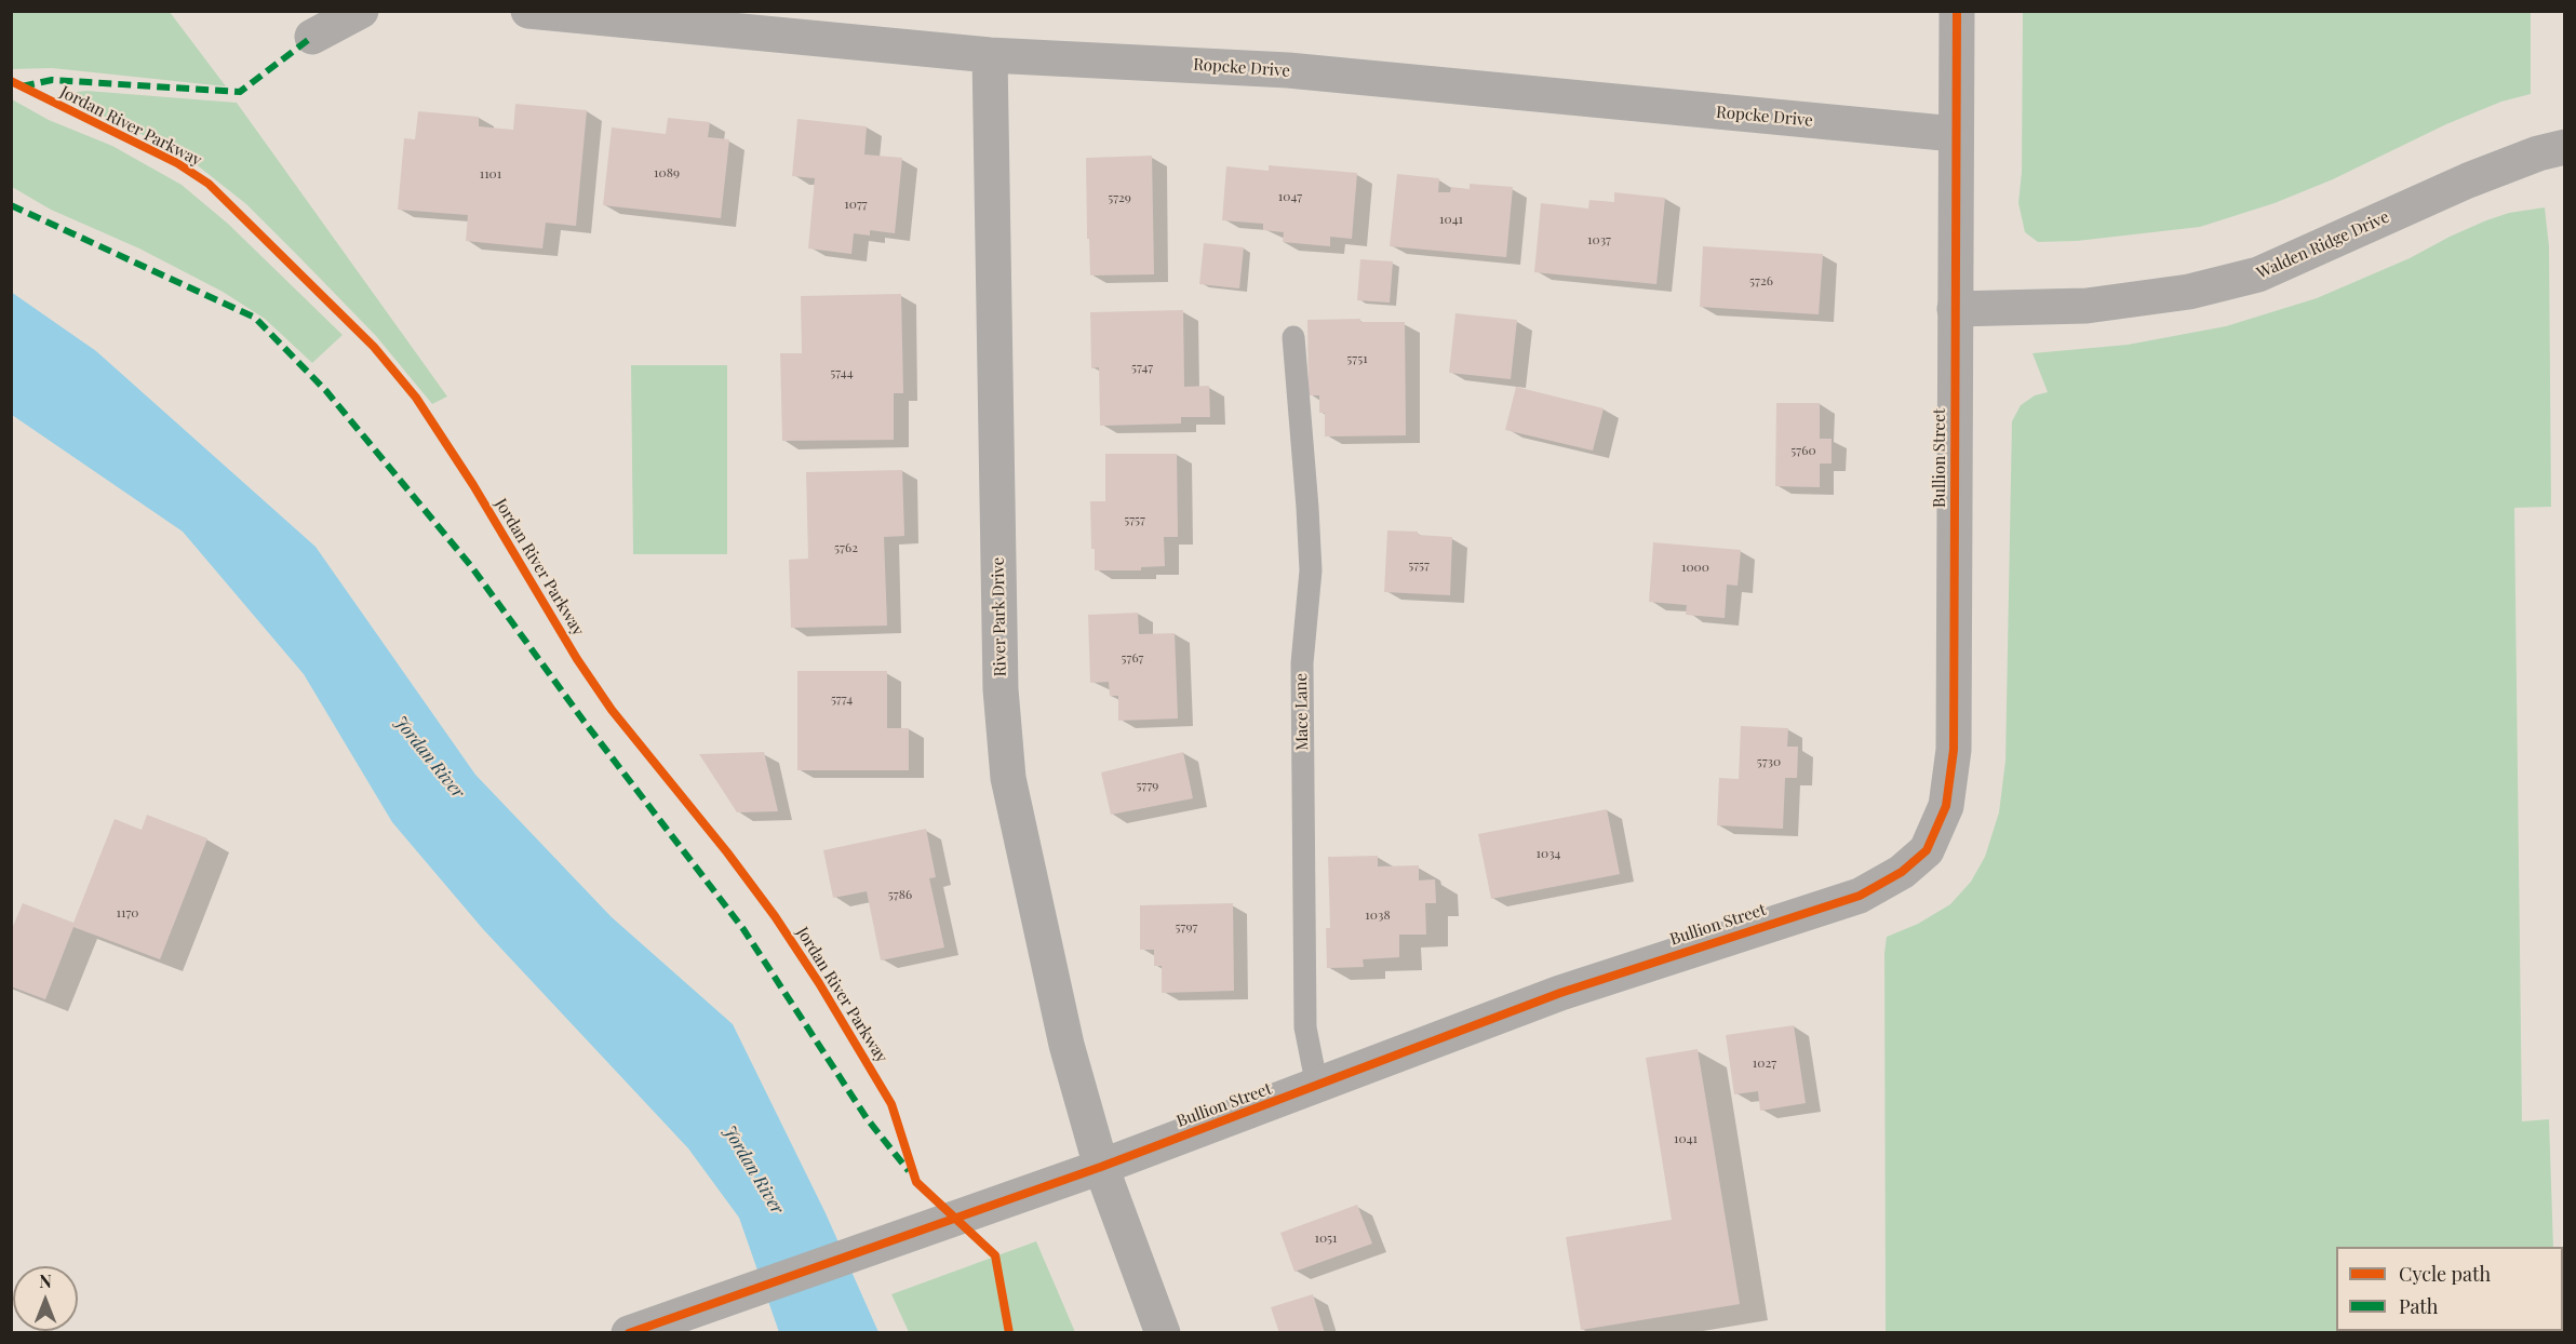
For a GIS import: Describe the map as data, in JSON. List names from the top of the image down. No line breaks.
{"streets":{"street":["Ropcke Drive","Walden Ridge Drive","Bullion Street","River Park Drive"],"lane":["Mace Lane"],"cycle path":["Jordan River Parkway"]},"crossings":[["Ropcke Drive","Bullion Street"],["Ropcke Drive","River Park Drive"],["Walden Ridge Drive","Bullion Street"],["Bullion Street","River Park Drive"],["Bullion Street","Mace Lane"]],"water":["Jordan River"],"house_numbers":["1089","1101","1047","5729","1077","1041","1037","5726","5751","5747","5744","5760","5757","5762","5757","1000","5767","5774","5730","5779","1034","5786","1170","1038","5797","1027","1041","1051"],"legend":["Cycle path","Path"],"north":"top"}
